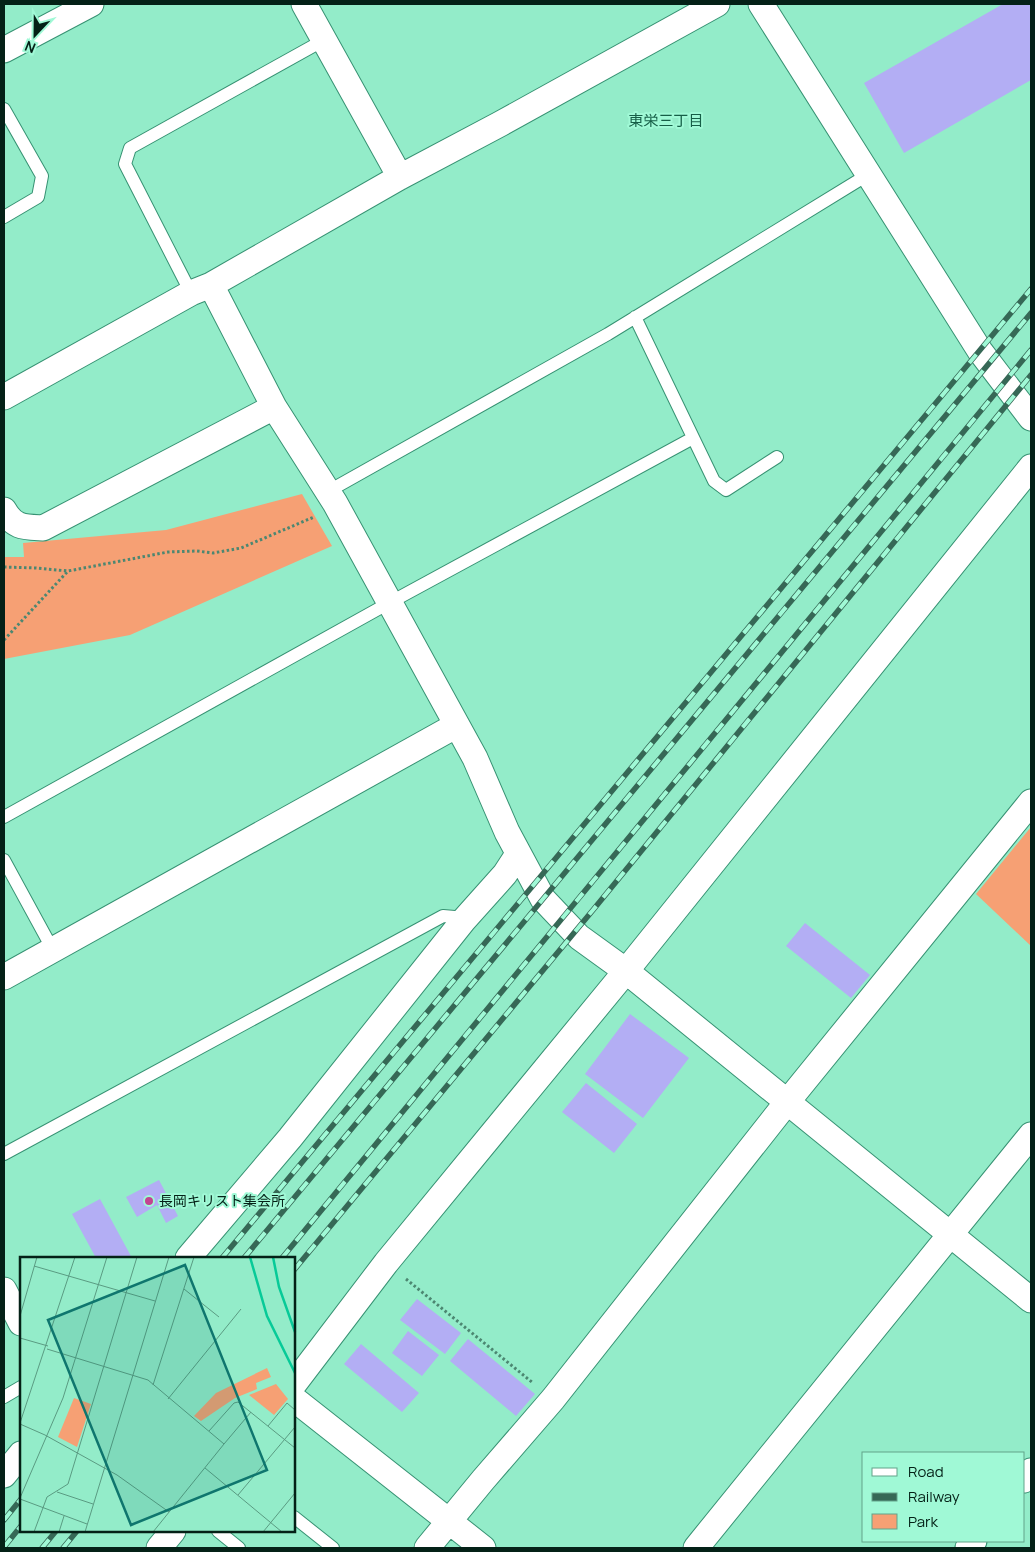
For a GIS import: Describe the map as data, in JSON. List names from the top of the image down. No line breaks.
{"districts":["東栄三丁目"],"places":["長岡キリスト集会所"],"legend":["Road","Railway","Park"],"north":"bottom"}
